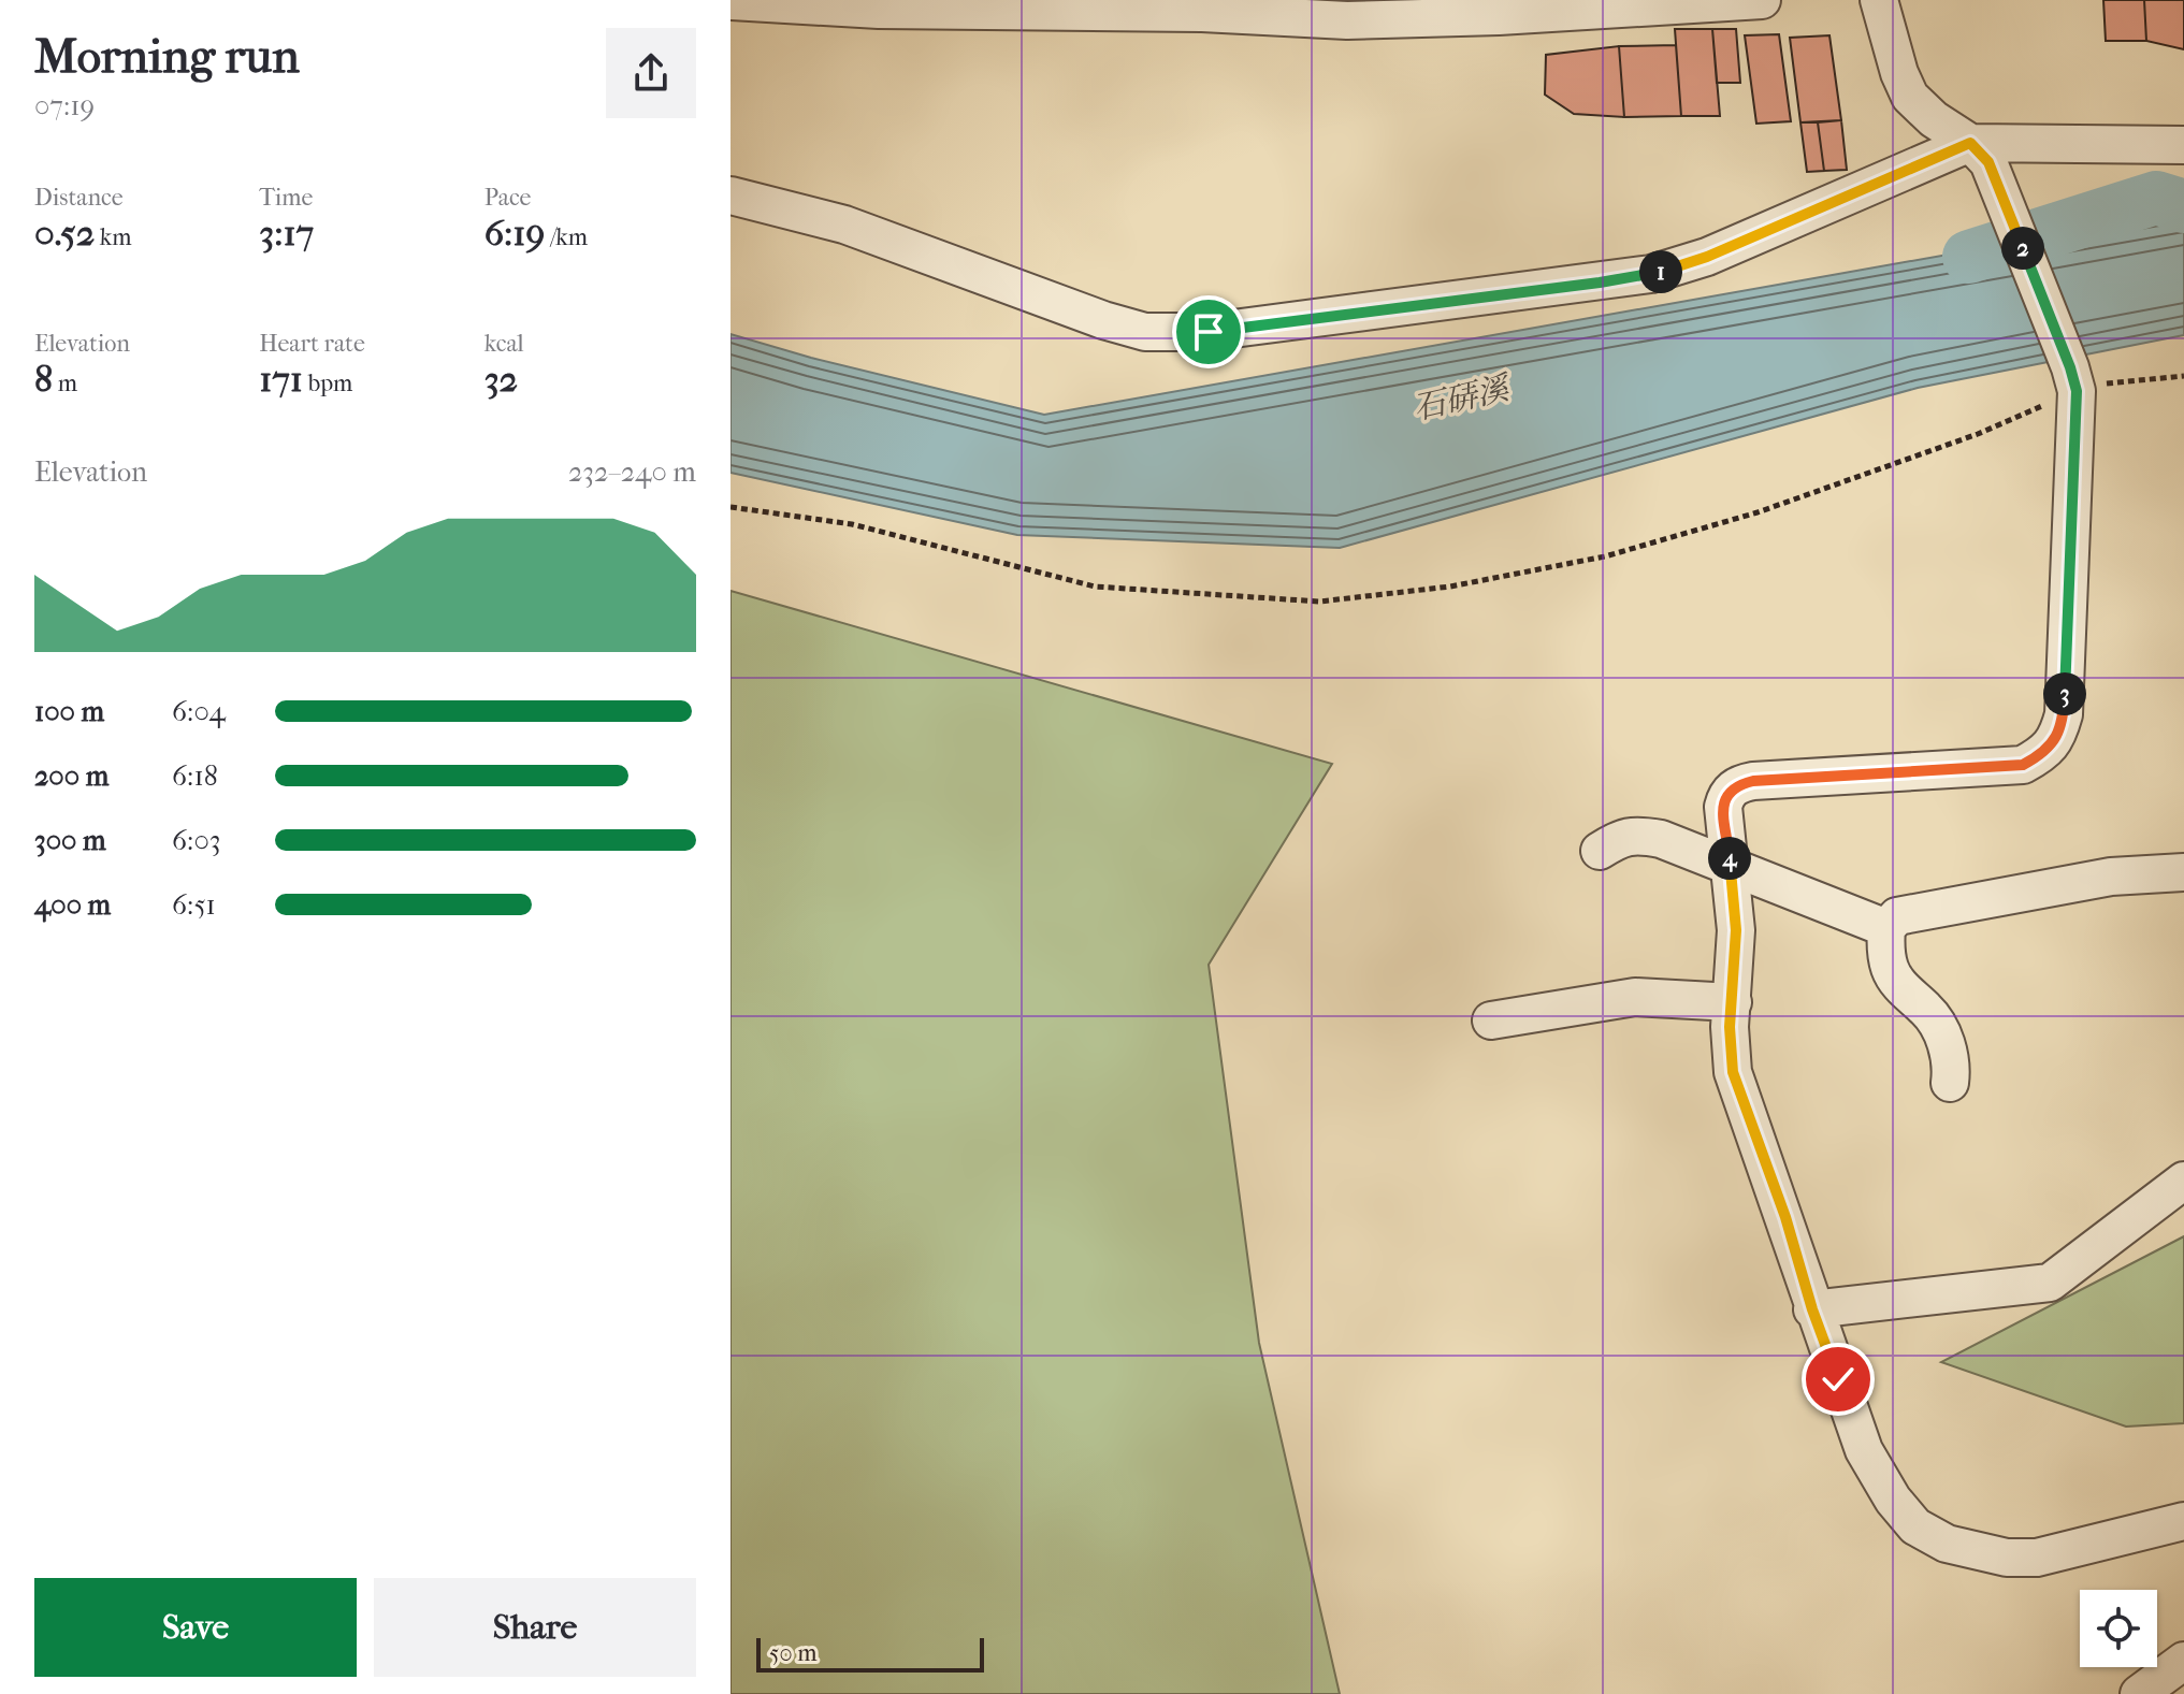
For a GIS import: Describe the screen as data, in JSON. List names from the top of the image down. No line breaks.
{"water":["石硦溪"],"scale_bar":"50 m","page":{"heading":["Morning run","07:19"],"stats":[["Distance","0.52 km"],["Time","3:17"],["Pace","6:19 /km"],["Elevation","8 m"],["Heart rate","171 bpm"],["kcal","32"]],"pins":["2","1","3","4"],"chart":["Elevation","232–240 m"],"list":[{"name":"100 m","note":"6:04"},{"name":"200 m","note":"6:18"},{"name":"300 m","note":"6:03"},{"name":"400 m","note":"6:51"}],"buttons":["Save","Share"],"scale":"50 m"}}
